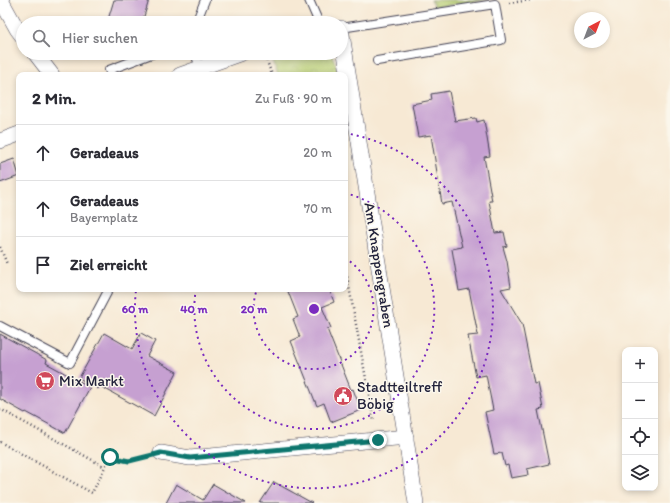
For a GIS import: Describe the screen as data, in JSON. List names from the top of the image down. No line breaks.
{"streets":{"street":["Am Knappengraben"]},"places":{"supermarket":["Mix Markt"],"public building":["Stadtteiltreff Böbig"]},"north":"top right","page":{"search":"Hier suchen","heading":["2 Min.","Zu Fuß · 90 m"],"list":[["Geradeaus","20 m"],["Geradeaus","Bayernplatz","70 m"],"Ziel erreicht"],"map_buttons":["+","−"]},"rings":["60 m","40 m","20 m"]}
